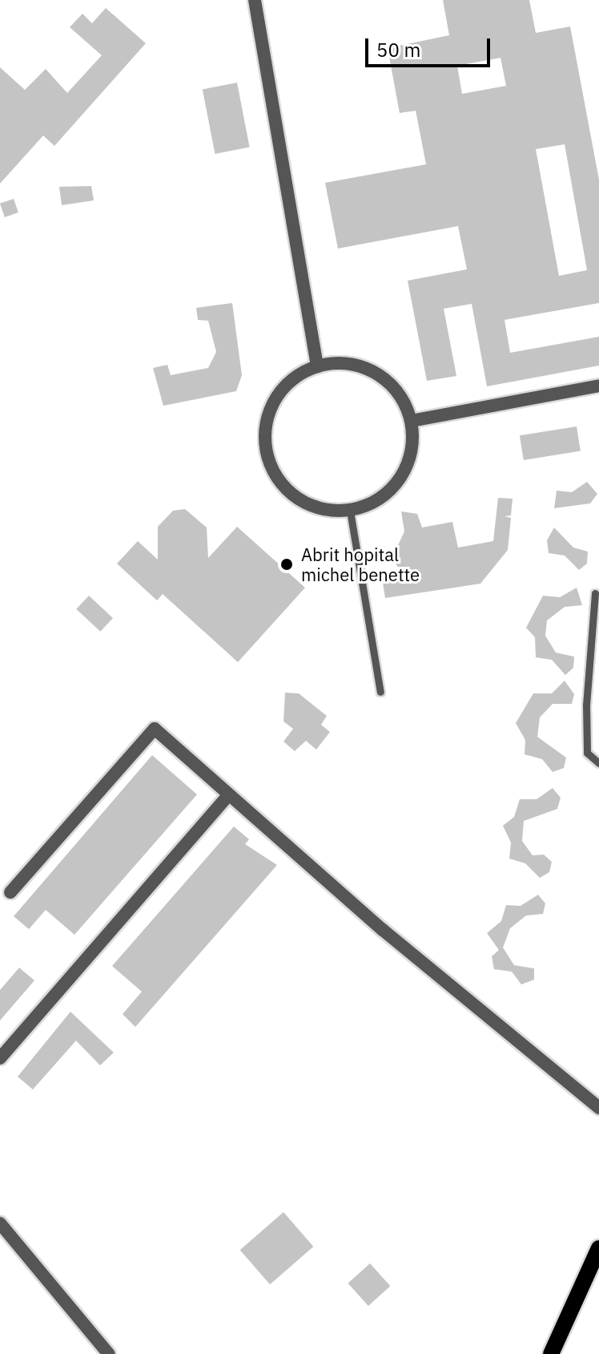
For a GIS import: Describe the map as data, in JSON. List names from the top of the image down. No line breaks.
{"places":["Abrit hopital michel benette"],"scale_bar":"50 m"}
